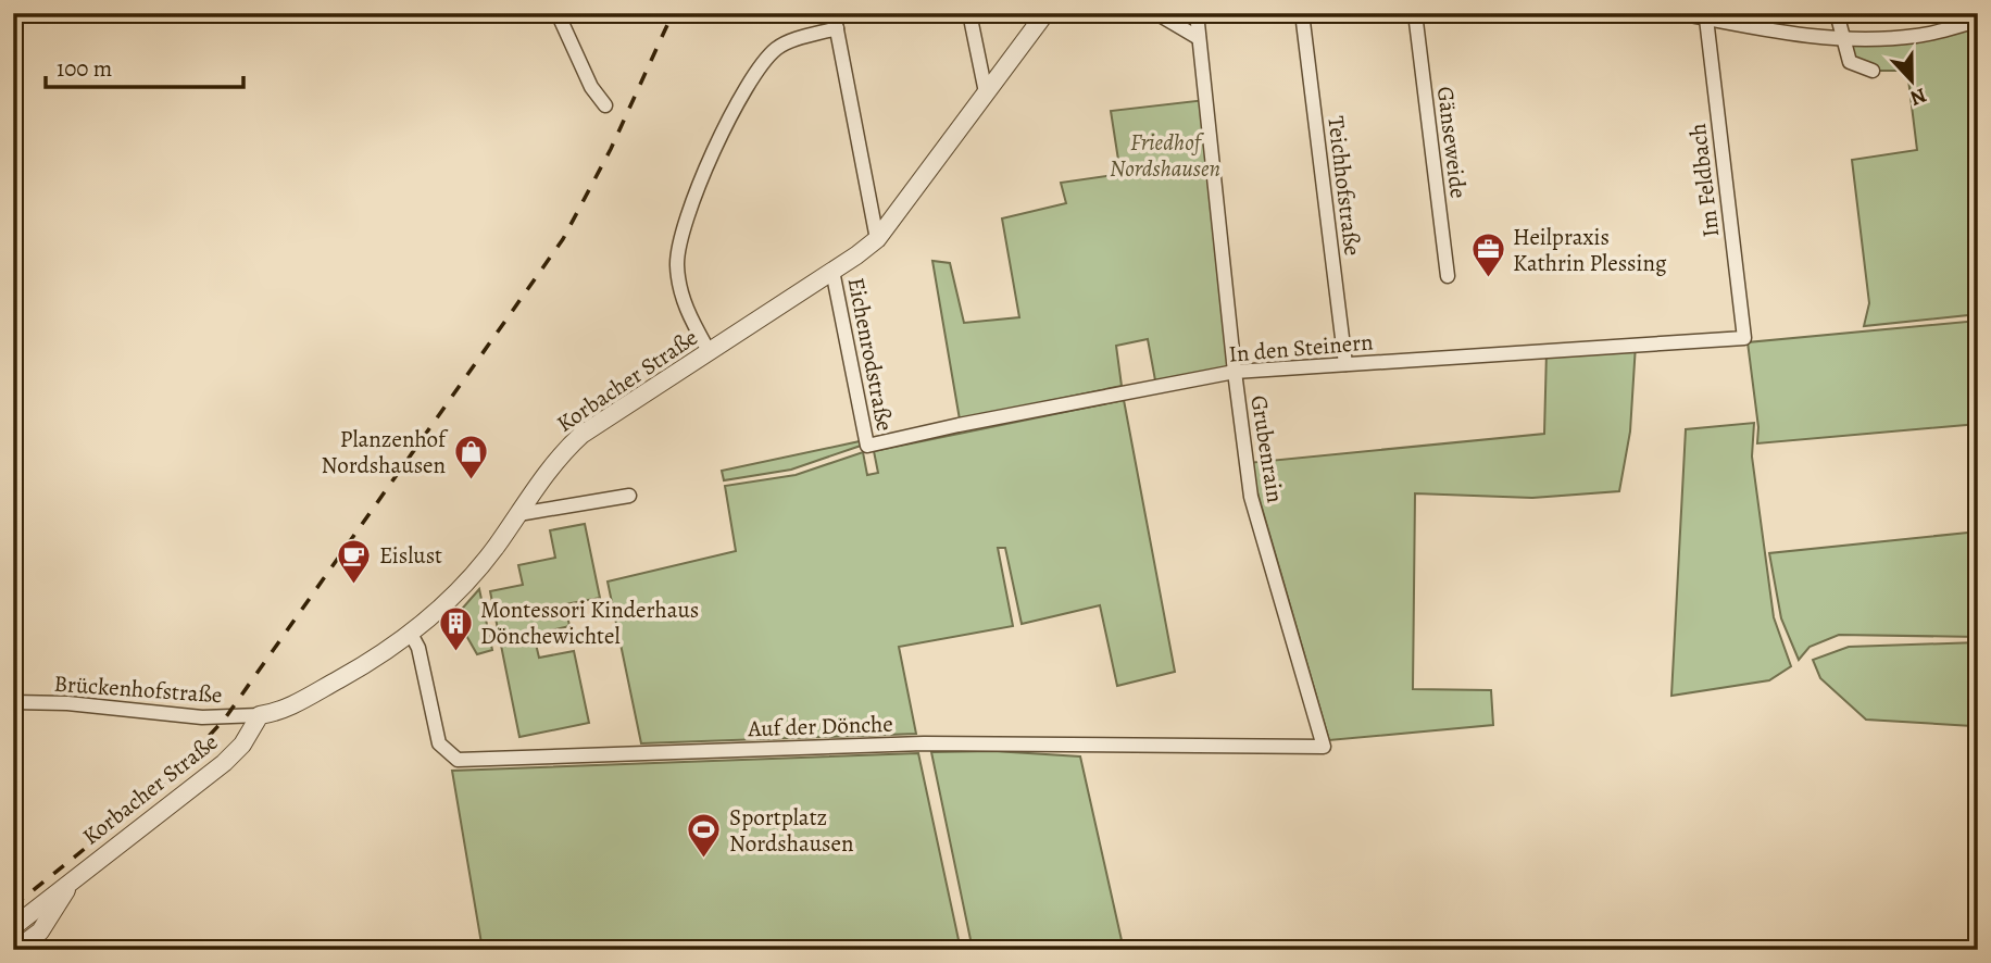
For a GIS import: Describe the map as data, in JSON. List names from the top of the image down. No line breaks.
{"streets":{"street":["Gänseweide","Im Feldbach","Teichhofstraße","In den Steinern","Eichenrodstraße","Korbacher Straße","Grubenrain","Brückenhofstraße","Auf der Dönche"]},"crossings":[["Im Feldbach","In den Steinern"],["Teichhofstraße","In den Steinern"],["In den Steinern","Eichenrodstraße"],["In den Steinern","Grubenrain"],["Eichenrodstraße","Korbacher Straße"],["Korbacher Straße","Brückenhofstraße"],["Korbacher Straße","Auf der Dönche"],["Grubenrain","Auf der Dönche"]],"parks":["Friedhof Nordshausen"],"places":{"office":["Heilpraxis Kathrin Plessing"],"shop":["Planzenhof Nordshausen"],"cafe":["Eislust"],"building":["Montessori Kinderhaus Dönchewichtel"],"sports":["Sportplatz Nordshausen"]},"scale_bar":"100 m","north":"bottom"}
